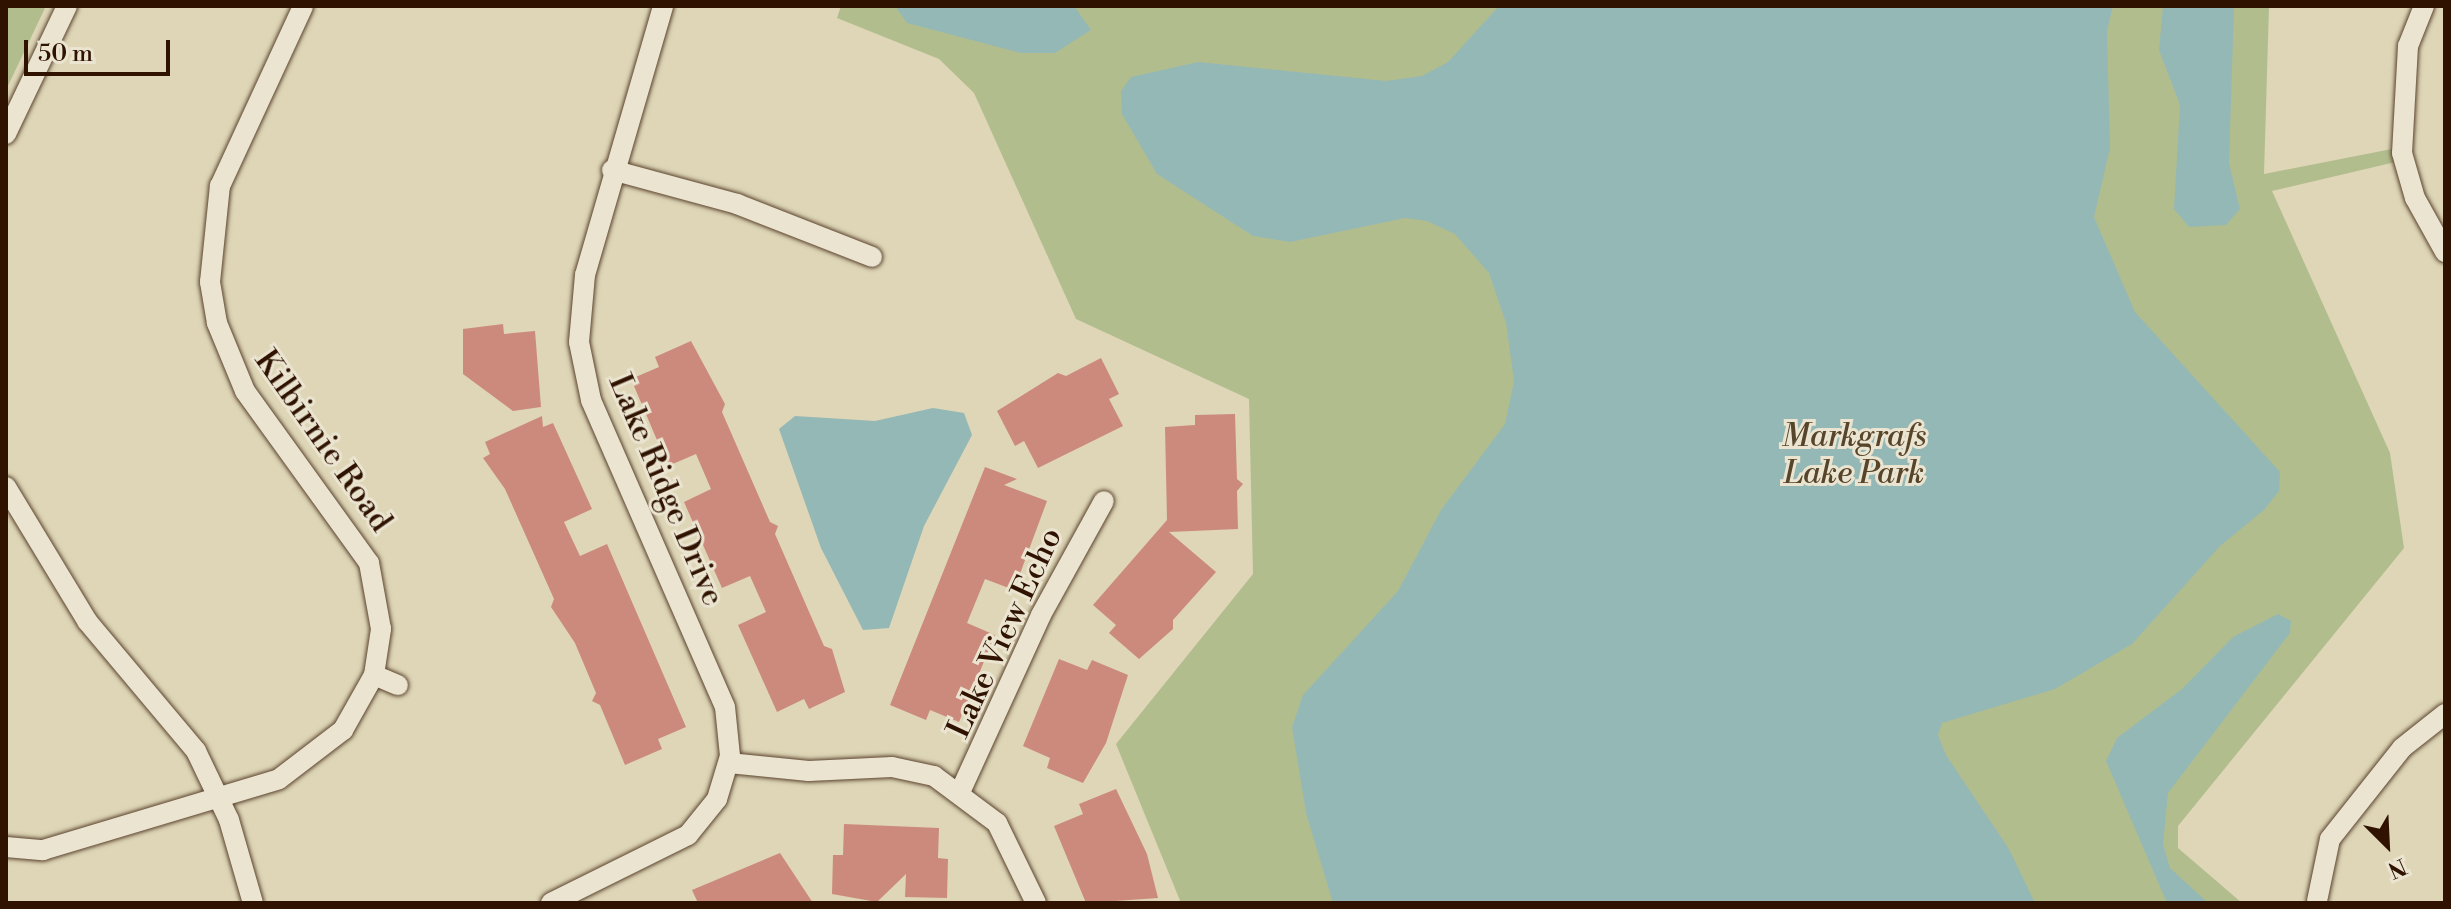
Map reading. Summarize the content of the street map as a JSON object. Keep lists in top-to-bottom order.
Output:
{
  "streets": {
    "street": ["Kilbirnie Road", "Lake Ridge Drive", "Lake View Echo"]
  },
  "parks": ["Markgrafs Lake Park"],
  "scale_bar": "50 m",
  "north": "bottom right"
}
